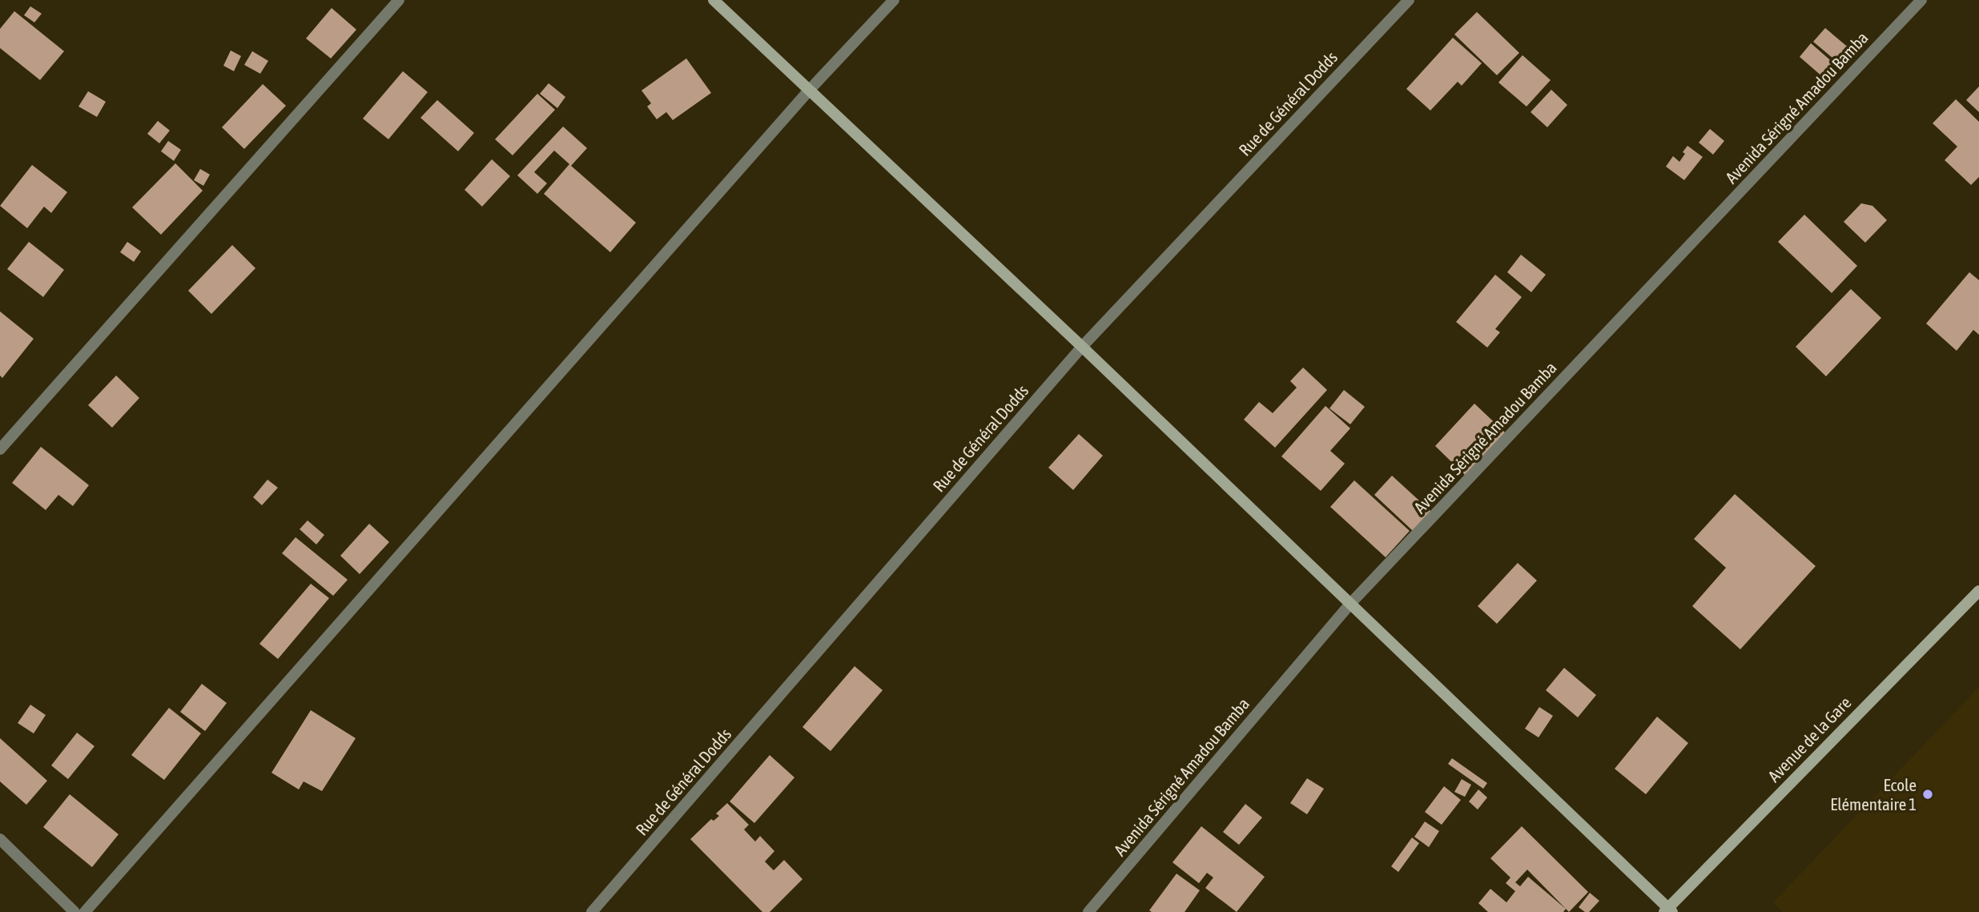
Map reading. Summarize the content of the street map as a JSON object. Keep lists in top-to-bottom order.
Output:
{
  "streets": {
    "main road": ["Avenue de la Gare"],
    "street": ["Rue de Général Dodds", "Avenida Sérigné Amadou Bamba"]
  },
  "places": ["Ecole Elémentaire 1"]
}
